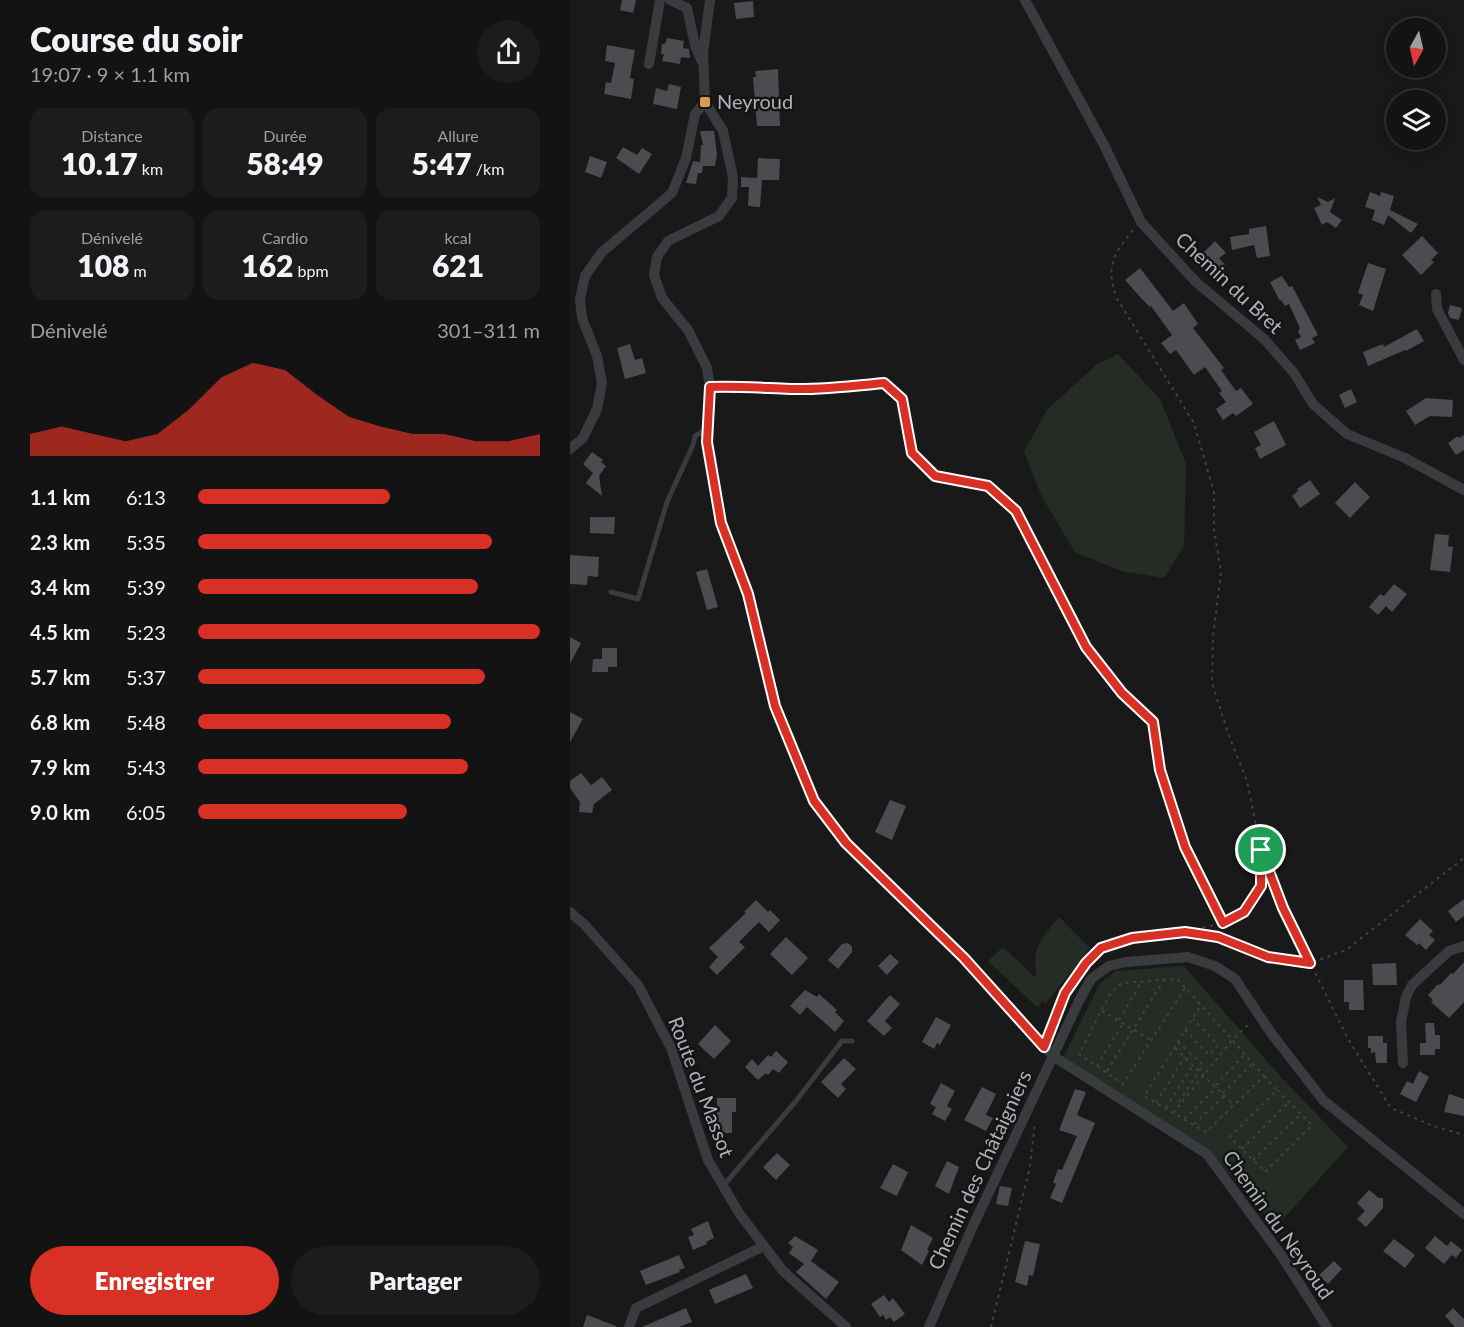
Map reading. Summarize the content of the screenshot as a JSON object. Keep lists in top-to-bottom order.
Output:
{
  "streets": {
    "street": [
      "Chemin du Bret",
      "Route du Massot",
      "Chemin des Châtaigniers",
      "Chemin du Neyroud"
    ]
  },
  "crossings": [
    ["Chemin des Châtaigniers", "Chemin du Neyroud"]
  ],
  "places": {
    "transit": ["Neyroud"]
  },
  "north": "bottom",
  "page": {
    "heading": ["Course du soir", "19:07 · 9 × 1.1 km"],
    "stats": [
      ["Distance", "10.17 km"],
      ["Durée", "58:49"],
      ["Allure", "5:47 /km"],
      ["Dénivelé", "108 m"],
      ["Cardio", "162 bpm"],
      ["kcal", "621"]
    ],
    "chart": ["Dénivelé", "301–311 m"],
    "list": [
      {
        "name": "1.1 km",
        "note": "6:13"
      },
      {
        "name": "2.3 km",
        "note": "5:35"
      },
      {
        "name": "3.4 km",
        "note": "5:39"
      },
      {
        "name": "4.5 km",
        "note": "5:23"
      },
      {
        "name": "5.7 km",
        "note": "5:37"
      },
      {
        "name": "6.8 km",
        "note": "5:48"
      },
      {
        "name": "7.9 km",
        "note": "5:43"
      },
      {
        "name": "9.0 km",
        "note": "6:05"
      }
    ],
    "buttons": ["Enregistrer", "Partager"]
  }
}
